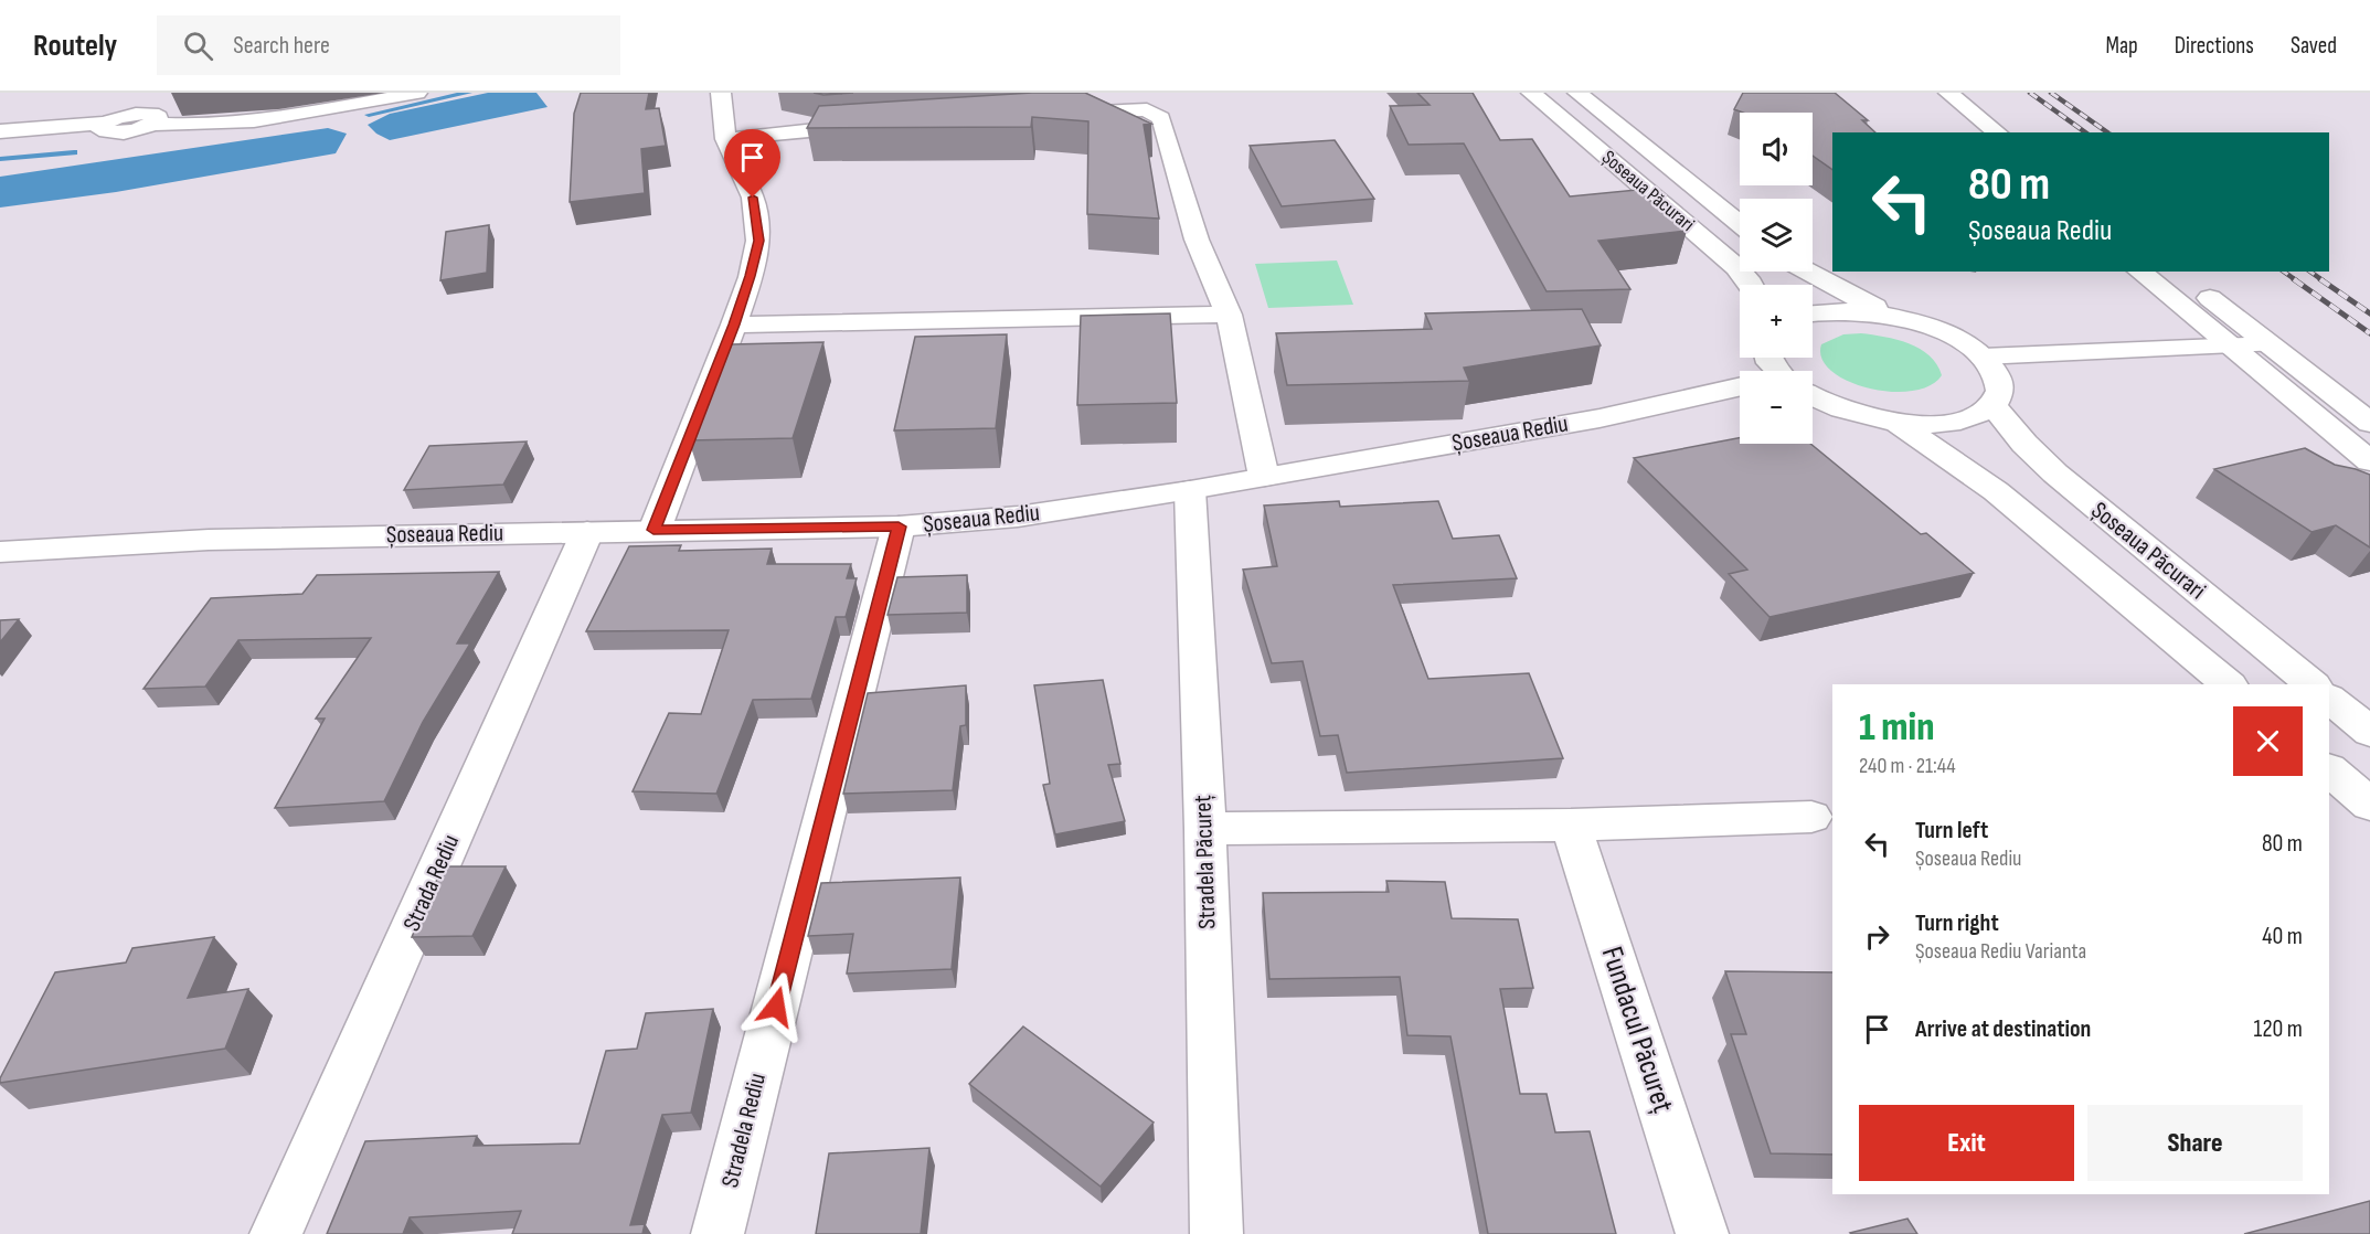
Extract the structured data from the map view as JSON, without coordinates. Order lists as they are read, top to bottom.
{
  "streets": {
    "street": [
      "Șoseaua Păcurari",
      "Șoseaua Rediu",
      "Stradela Păcureț",
      "Strada Rediu",
      "Fundacul Păcureț",
      "Stradela Rediu"
    ]
  },
  "crossings": [
    ["Șoseaua Rediu", "Stradela Păcureț"],
    ["Șoseaua Rediu", "Strada Rediu"],
    ["Șoseaua Rediu", "Stradela Rediu"]
  ],
  "page": {
    "header": "Routely",
    "search": "Search here",
    "nav": ["Map", "Directions", "Saved"],
    "map_buttons": ["+", "−"],
    "turn": ["80 m", "Șoseaua Rediu"],
    "heading": ["1 min", "240 m · 21:44"],
    "list": [
      {
        "name": "Turn left",
        "note": "Șoseaua Rediu",
        "value": "80 m"
      },
      {
        "name": "Turn right",
        "note": "Șoseaua Rediu Varianta",
        "value": "40 m"
      },
      {
        "name": "Arrive at destination",
        "value": "120 m"
      }
    ],
    "buttons": ["Exit", "Share"]
  }
}
